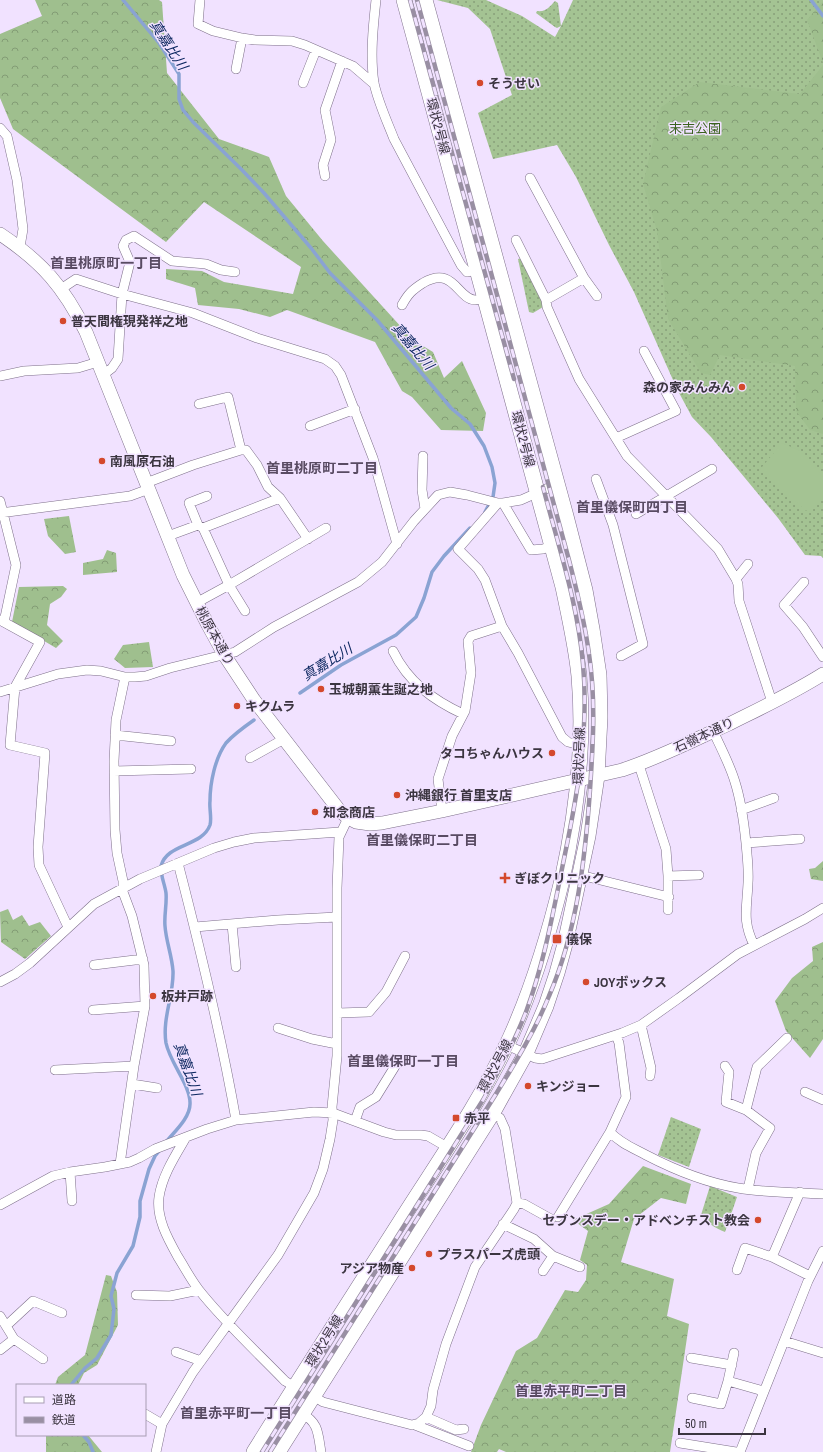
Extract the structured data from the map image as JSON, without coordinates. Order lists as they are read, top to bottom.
{
  "streets": {
    "main road": ["環状2号線", "桃原本通り", "石嶺本通り"]
  },
  "crossings": [
    ["環状2号線", "石嶺本通り"]
  ],
  "districts": [
    "首里桃原町一丁目",
    "首里桃原町二丁目",
    "首里儀保町四丁目",
    "首里儀保町二丁目",
    "首里儀保町一丁目",
    "首里赤平町二丁目",
    "首里赤平町一丁目"
  ],
  "water": ["真嘉比川"],
  "parks": ["末吉公園"],
  "places": {
    "other": [
      "そうせい",
      "普天間権現発祥之地",
      "森の家みんみん",
      "南風原石油",
      "玉城朝薫生誕之地",
      "キクムラ",
      "タコちゃんハウス",
      "沖縄銀行 首里支店",
      "知念商店",
      "JOYボックス",
      "板井戸跡",
      "キンジョー",
      "セブンスデー・アドベンチスト教会",
      "プラスパーズ虎頭",
      "アジア物産"
    ],
    "health": ["ぎぼクリニック"],
    "transit": ["儀保", "赤平"]
  },
  "legend": ["道路", "鉄道"],
  "scale_bar": "50 m"
}
